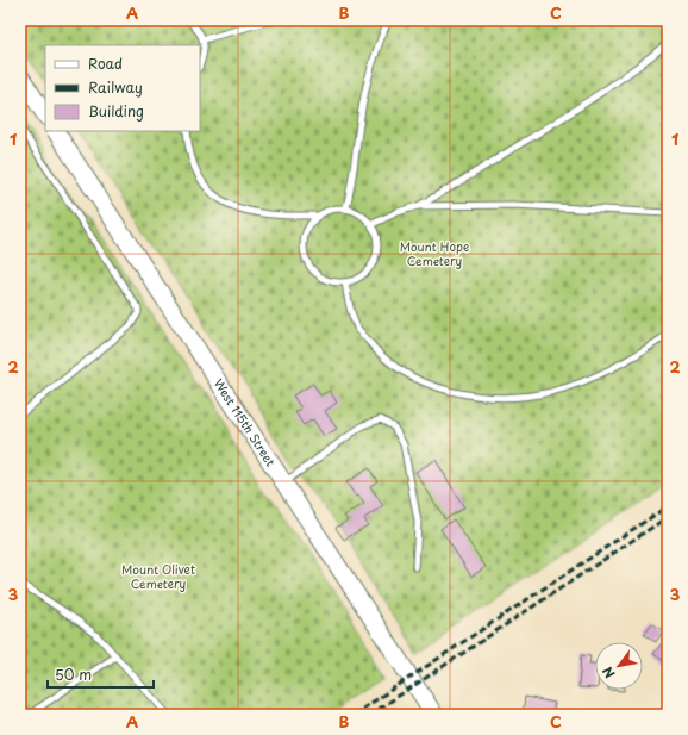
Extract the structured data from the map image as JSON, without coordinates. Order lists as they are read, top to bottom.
{
  "streets": {
    "street": ["West 115th Street"]
  },
  "parks": ["Mount Hope Cemetery", "Mount Olivet Cemetery"],
  "legend": ["Road", "Railway", "Building"],
  "scale_bar": "50 m",
  "north": "bottom left",
  "grid": {
    "columns": ["A", "B", "C"],
    "rows": ["1", "2", "3"]
  }
}
